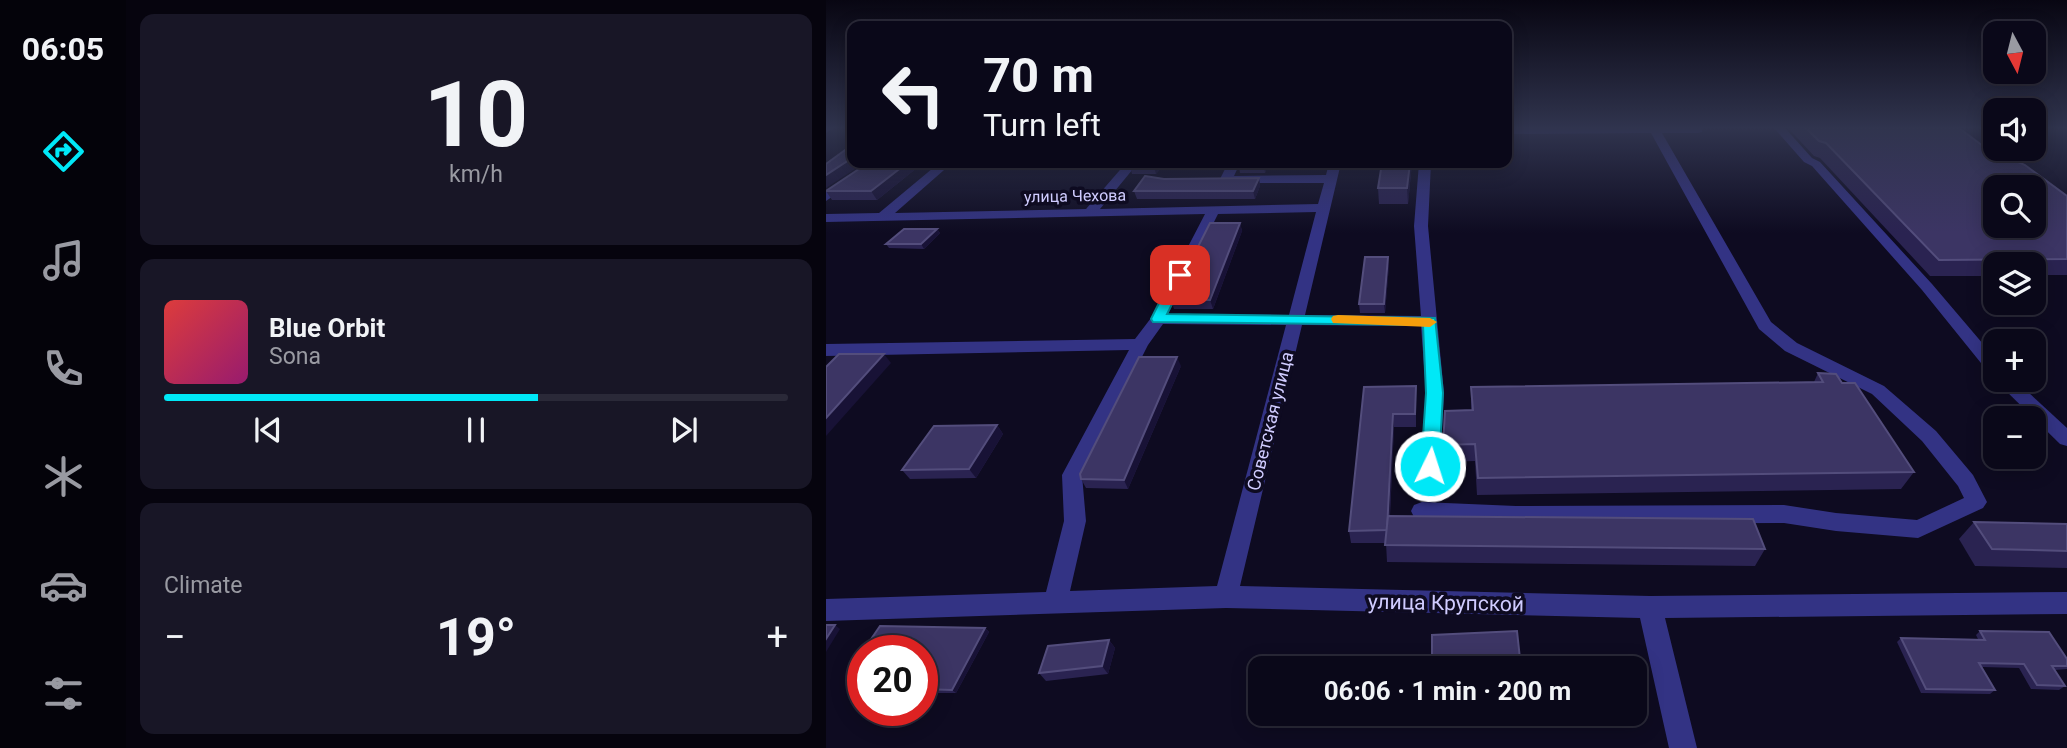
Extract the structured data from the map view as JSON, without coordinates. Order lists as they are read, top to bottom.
{
  "streets": {
    "street": ["улица Чехова", "Советская улица", "улица Крупской"]
  },
  "crossings": [
    ["улица Чехова", "Советская улица"],
    ["Советская улица", "улица Крупской"]
  ],
  "north": "bottom",
  "page": {
    "tabs": "06:05",
    "tile": [
      ["10", "km/h"],
      "Climate"
    ],
    "map_buttons": ["+", "−"],
    "turn": ["70 m", "Turn left"],
    "song": ["Blue Orbit", "Sona"],
    "heat": ["−", "19°", "+"],
    "limit": "20",
    "trip": "06:06 · 1 min · 200 m"
  }
}
